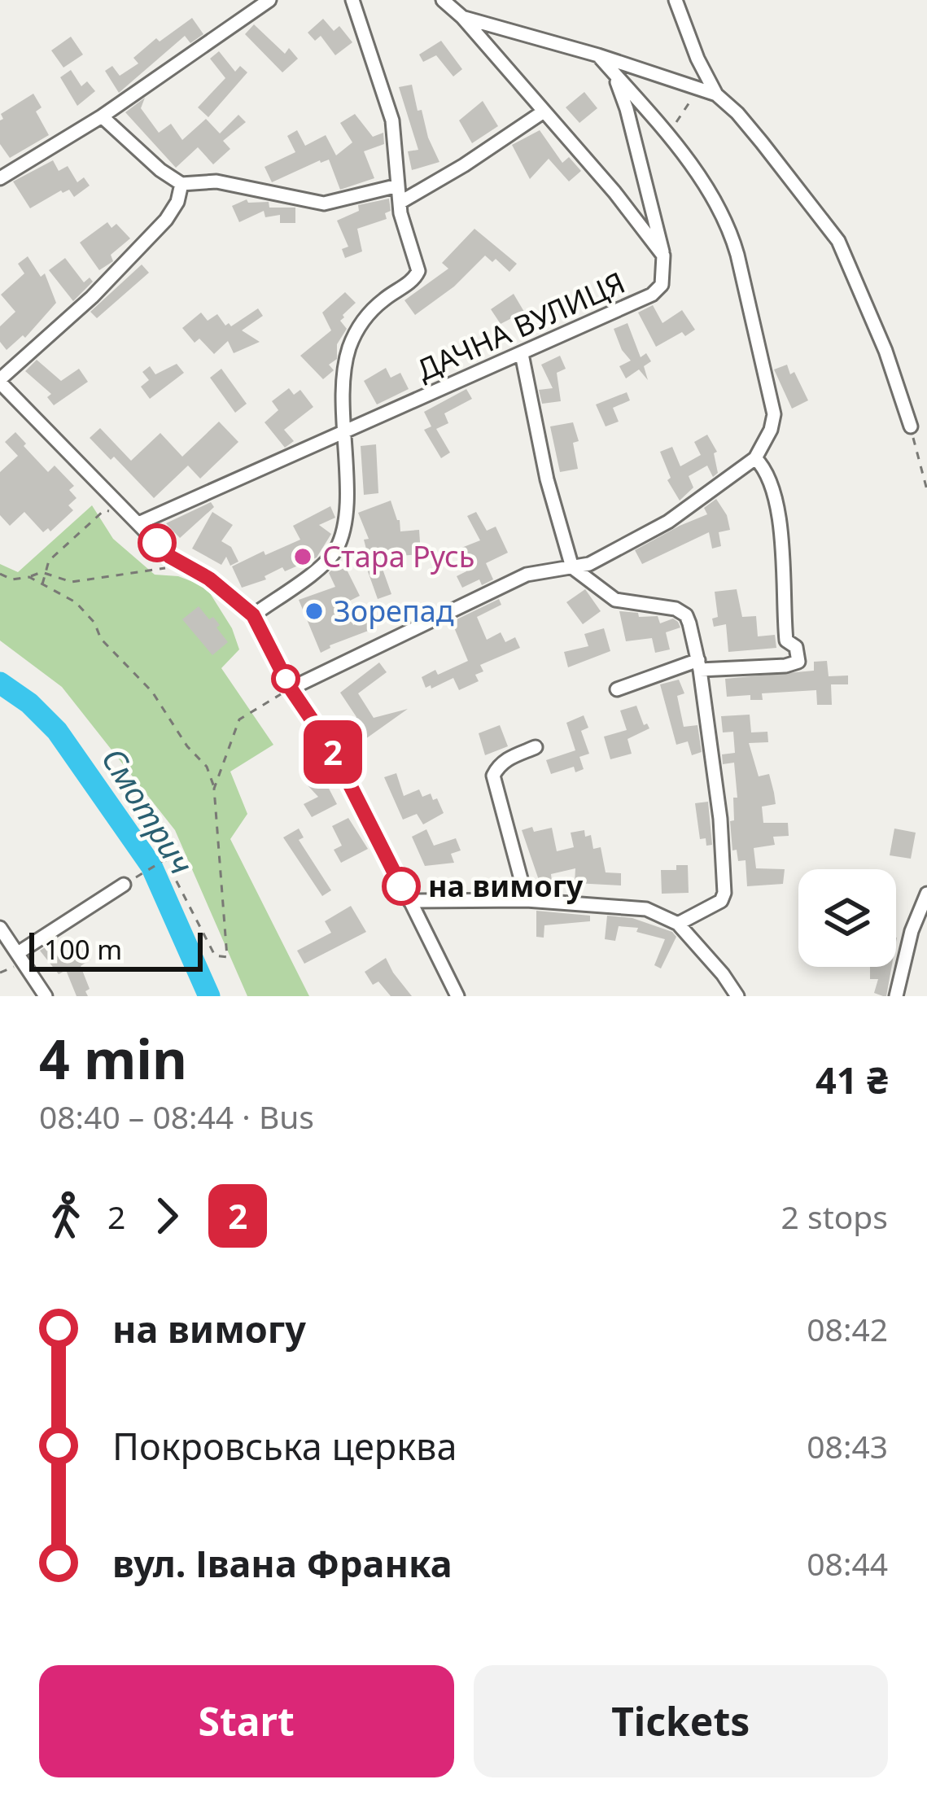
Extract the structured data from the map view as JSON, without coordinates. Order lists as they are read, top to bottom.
{
  "streets": {
    "street": ["ДАЧНА ВУЛИЦЯ"]
  },
  "water": ["Смотрич"],
  "places": ["Стара Русь", "Зорепад", "на вимогу"],
  "lines": ["bus line 2"],
  "scale_bar": "100 m",
  "page": {
    "on_map": "2",
    "scale": "100 m",
    "heading": ["4 min", "08:40 – 08:44 · Bus", "41 ₴"],
    "legs": ["2", "2", "2 stops"],
    "list": [
      {
        "name": "на вимогу",
        "value": "08:42"
      },
      {
        "name": "Покровська церква",
        "value": "08:43"
      },
      {
        "name": "вул. Івана Франка",
        "value": "08:44"
      }
    ],
    "buttons": ["Start", "Tickets"]
  }
}
